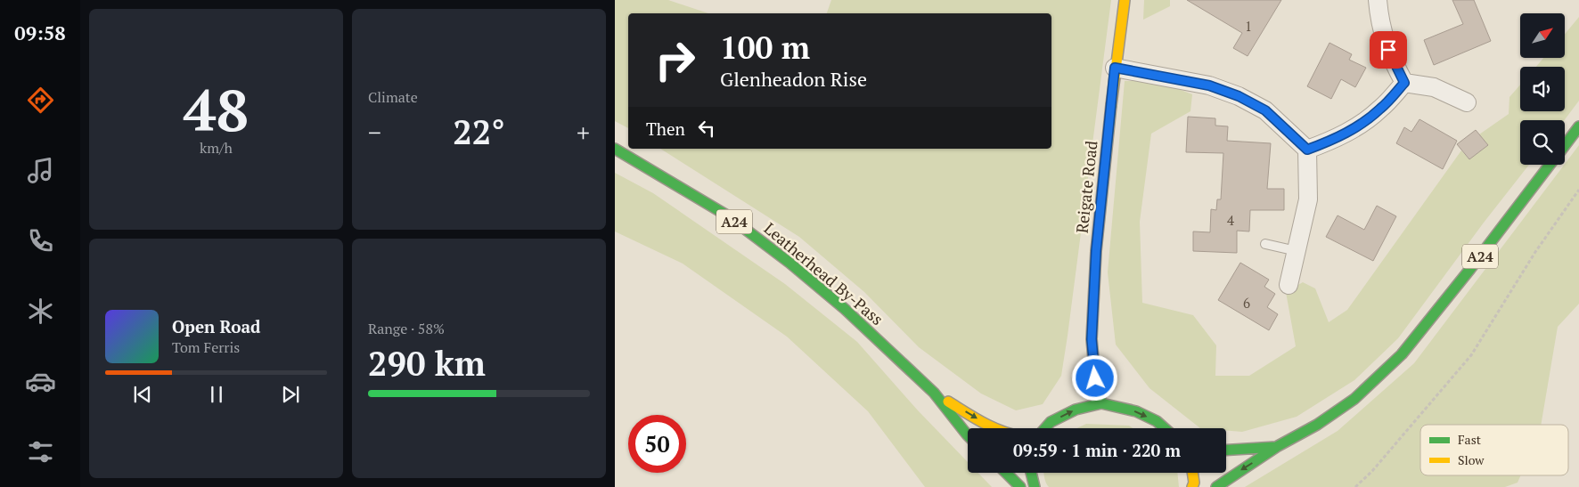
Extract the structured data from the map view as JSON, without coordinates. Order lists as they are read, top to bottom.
{
  "streets": {
    "main road": ["Reigate Road", "A24", "Leatherhead By-Pass"]
  },
  "house_numbers": ["1", "4", "6"],
  "legend": ["Fast", "Slow"],
  "north": "top right",
  "page": {
    "tabs": "09:58",
    "tile": [
      ["48", "km/h"],
      "Climate",
      ["Range · 58%", "290 km"]
    ],
    "turn": ["100 m", "Glenheadon Rise"],
    "then": "Then",
    "heat": ["−", "22°", "+"],
    "song": ["Open Road", "Tom Ferris"],
    "limit": "50",
    "trip": "09:59 · 1 min · 220 m"
  }
}
